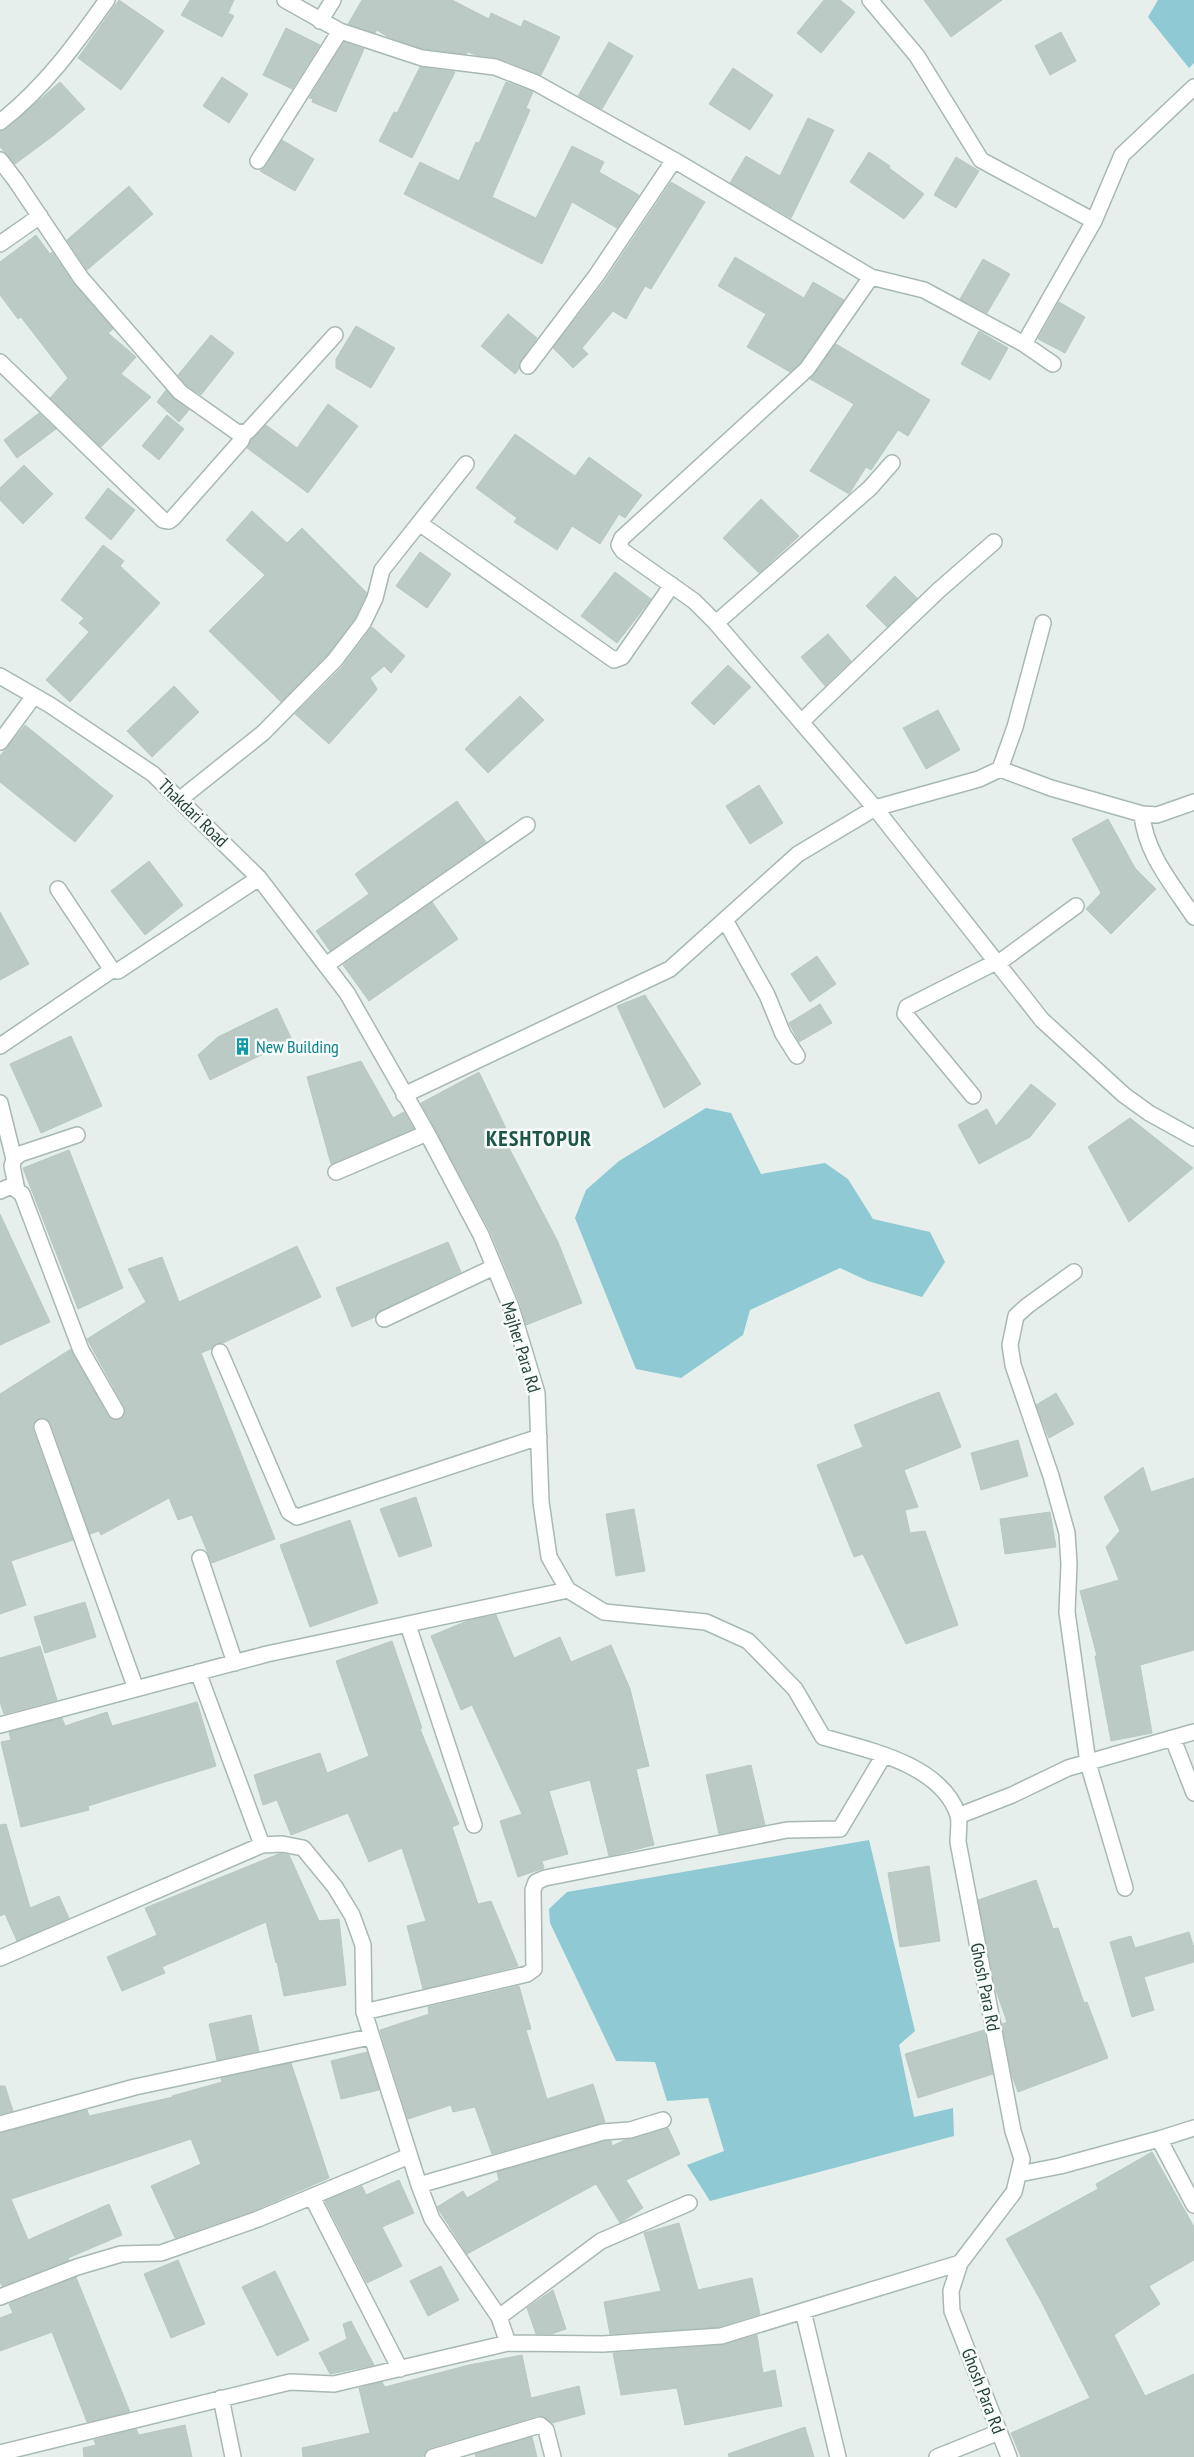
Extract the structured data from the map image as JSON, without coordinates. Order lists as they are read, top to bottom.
{
  "streets": {
    "street": ["Thakdari Road", "Majher Para Rd", "Ghosh Para Rd"]
  },
  "crossings": [
    ["Thakdari Road", "Majher Para Rd"]
  ],
  "districts": ["KESHTOPUR"],
  "places": {
    "building": ["New Building"]
  }
}
